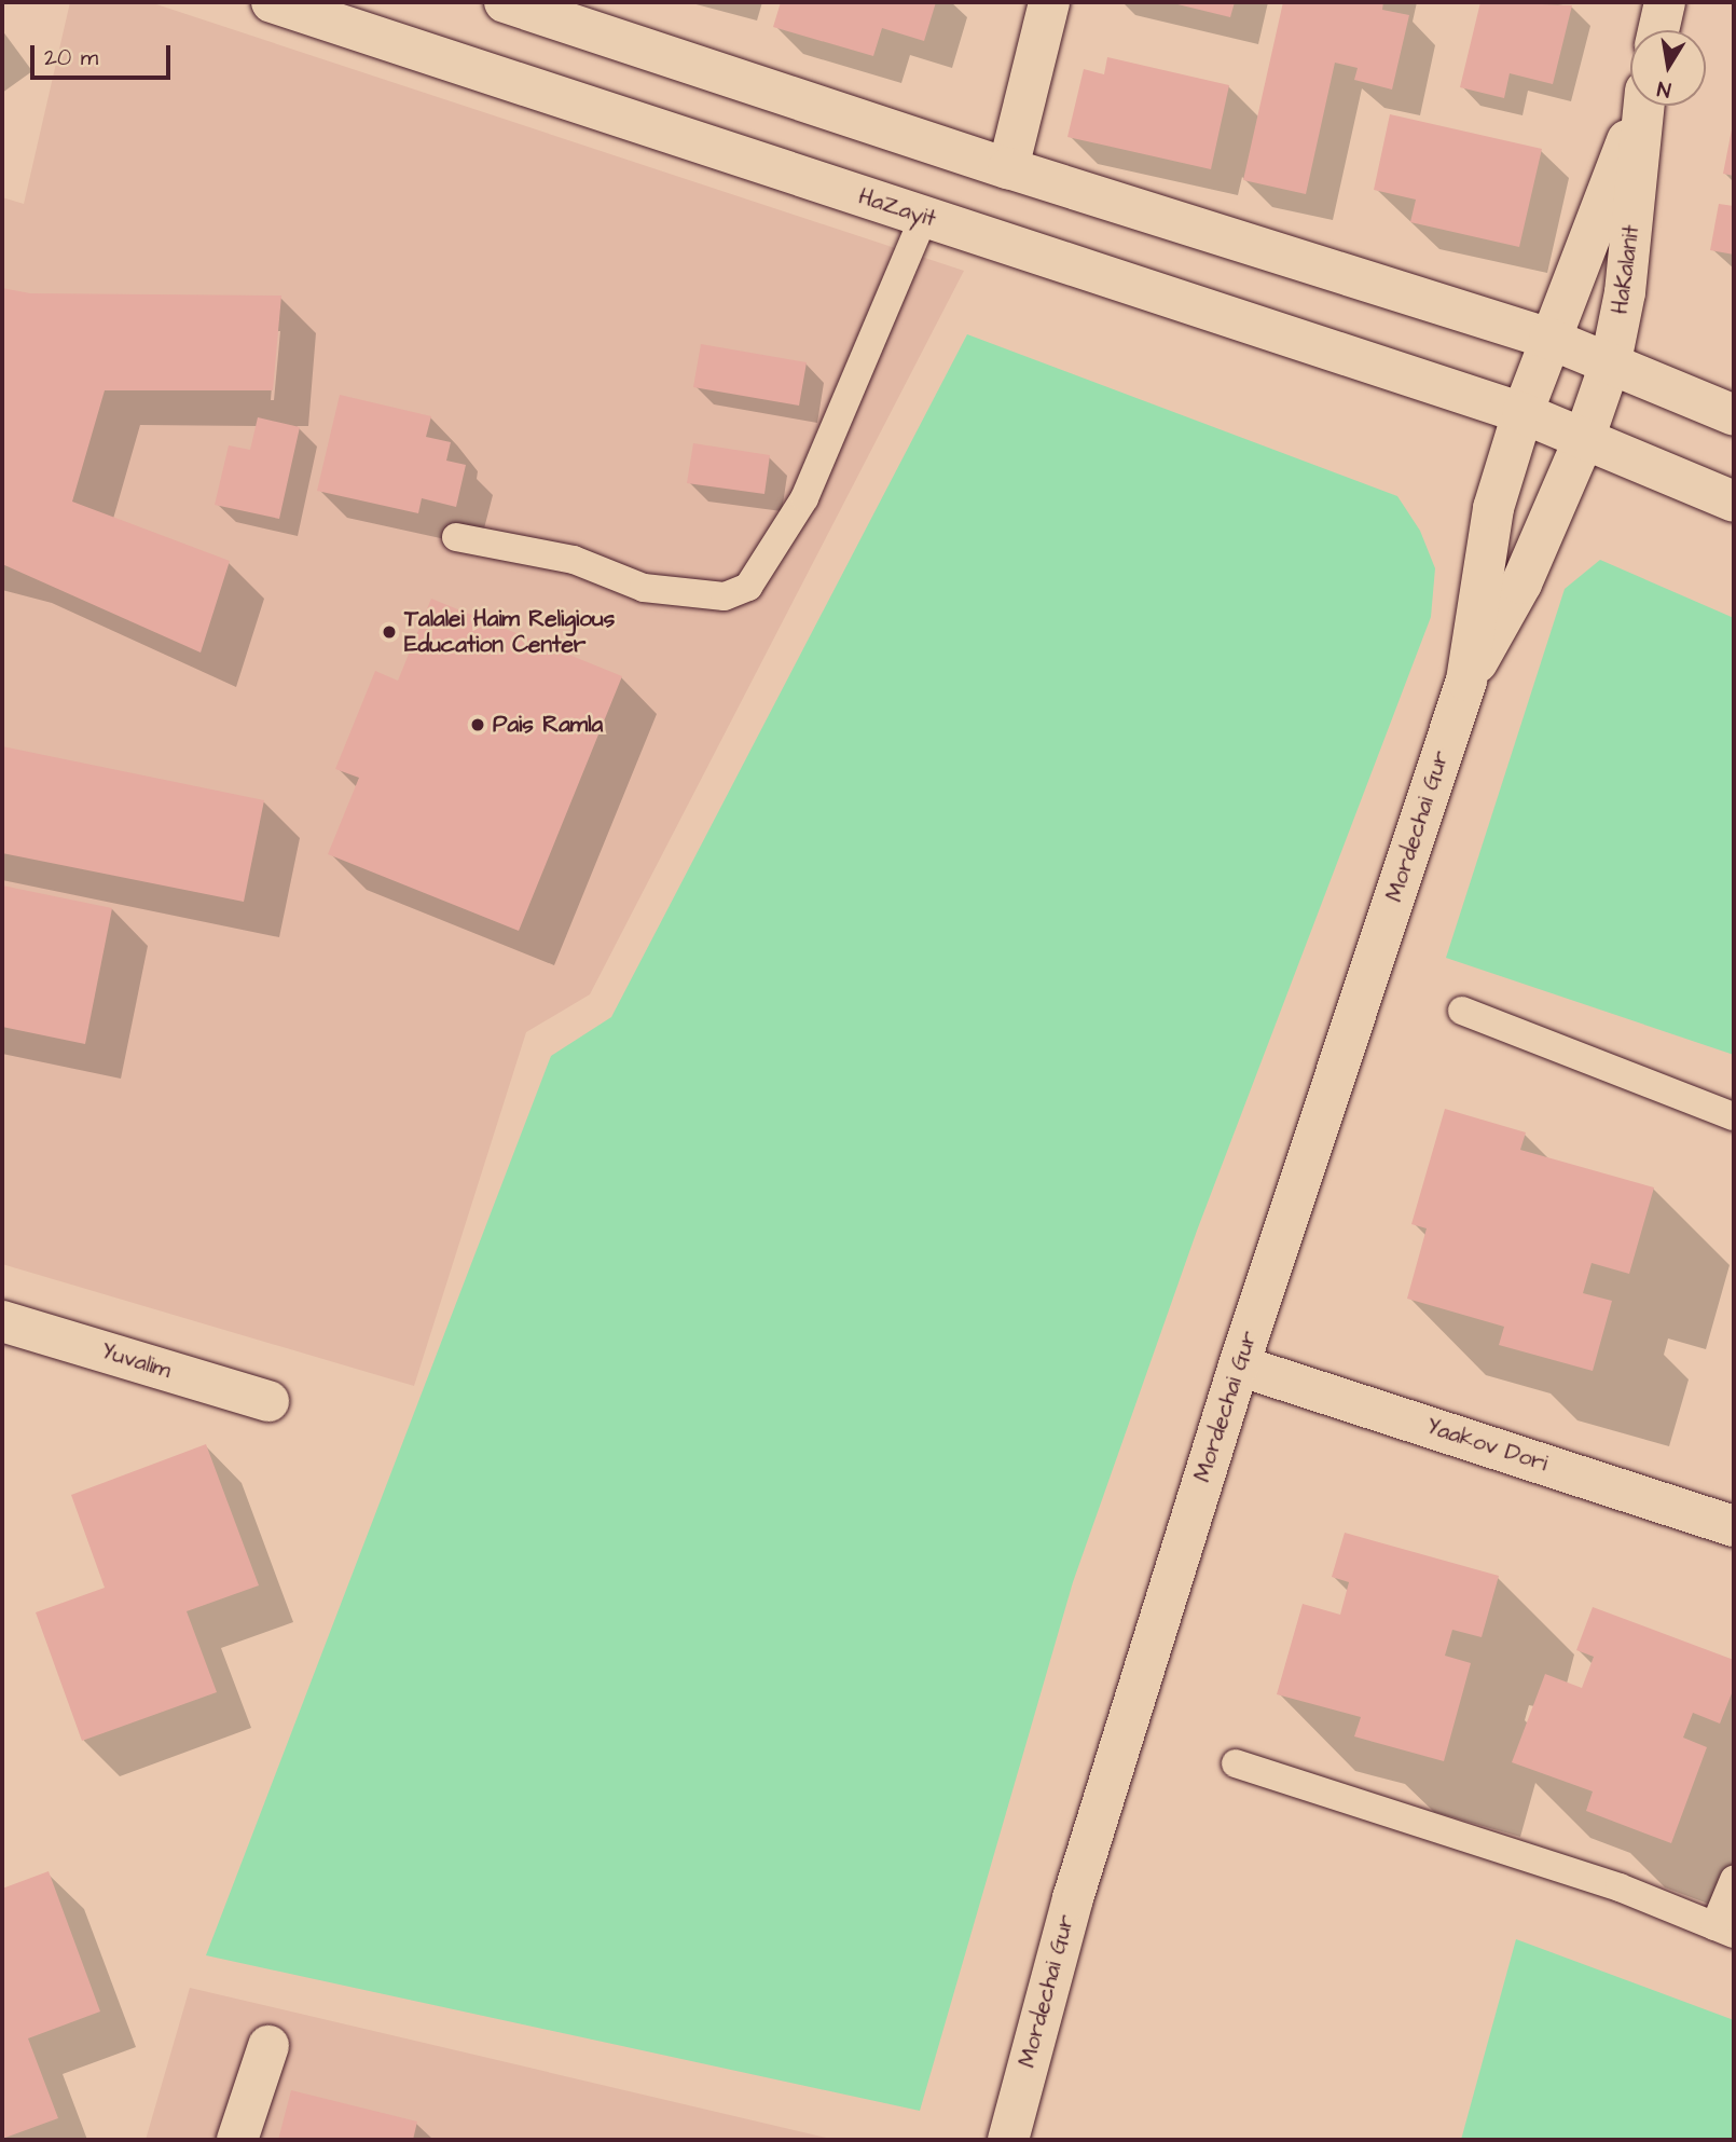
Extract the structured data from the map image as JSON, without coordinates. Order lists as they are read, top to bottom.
{
  "streets": {
    "street": [
      "HaZayit",
      "HaKalanit",
      "Mordechai Gur",
      "Yuvalim",
      "Yaakov Dori"
    ]
  },
  "crossings": [
    ["HaZayit", "HaKalanit"],
    ["HaZayit", "Mordechai Gur"],
    ["HaKalanit", "Mordechai Gur"],
    ["Mordechai Gur", "Yaakov Dori"]
  ],
  "places": ["Talalei Haim Religious Education Center", "Pais Ramla"],
  "scale_bar": "20 m",
  "north": "bottom"
}
